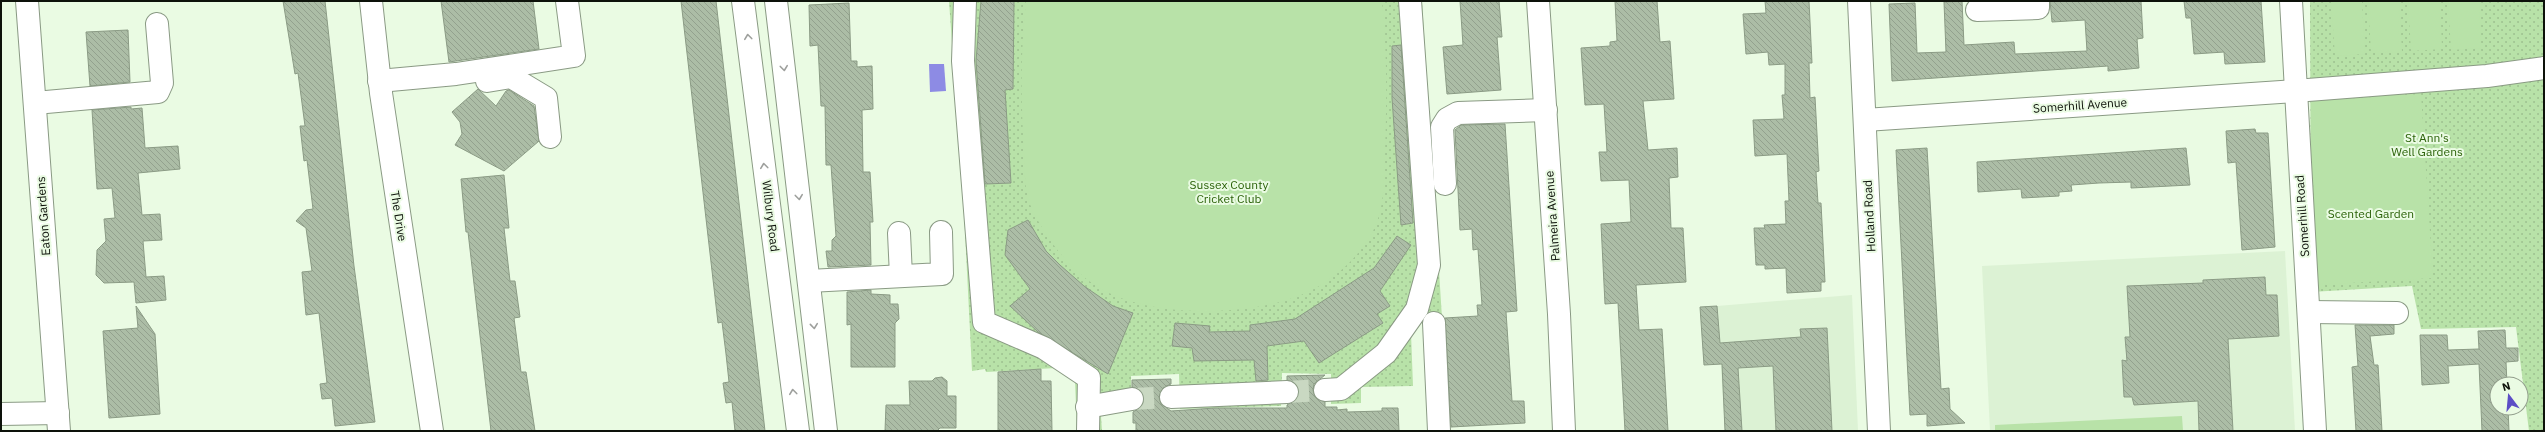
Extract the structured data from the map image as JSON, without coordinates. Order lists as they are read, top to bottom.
{
  "streets": {
    "street": [
      "Somerhill Avenue",
      "Eaton Gardens",
      "The Drive",
      "Wilbury Road",
      "Palmeira Avenue",
      "Holland Road",
      "Somerhill Road"
    ]
  },
  "crossings": [
    ["Somerhill Avenue", "Holland Road"],
    ["Somerhill Avenue", "Somerhill Road"]
  ],
  "parks": ["St Ann's Well Gardens", "Sussex County Cricket Club", "Scented Garden"],
  "north": "top"
}
